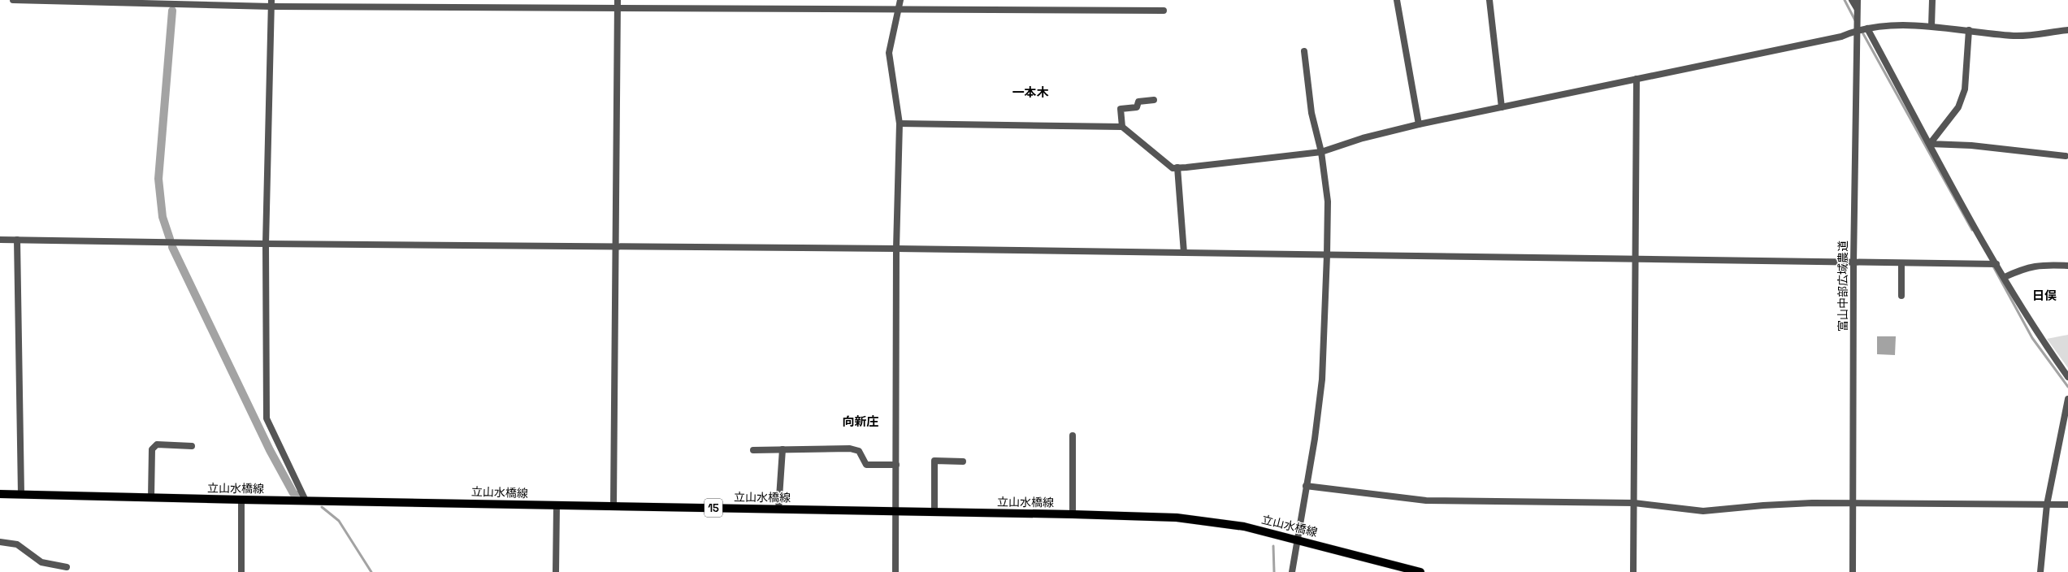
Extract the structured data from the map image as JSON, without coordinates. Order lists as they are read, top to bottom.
{
  "streets": {
    "main road": ["立山水橋線", "15"],
    "street": ["富山中部広域農道"]
  },
  "districts": ["一本木", "日俣", "向新庄"]
}
